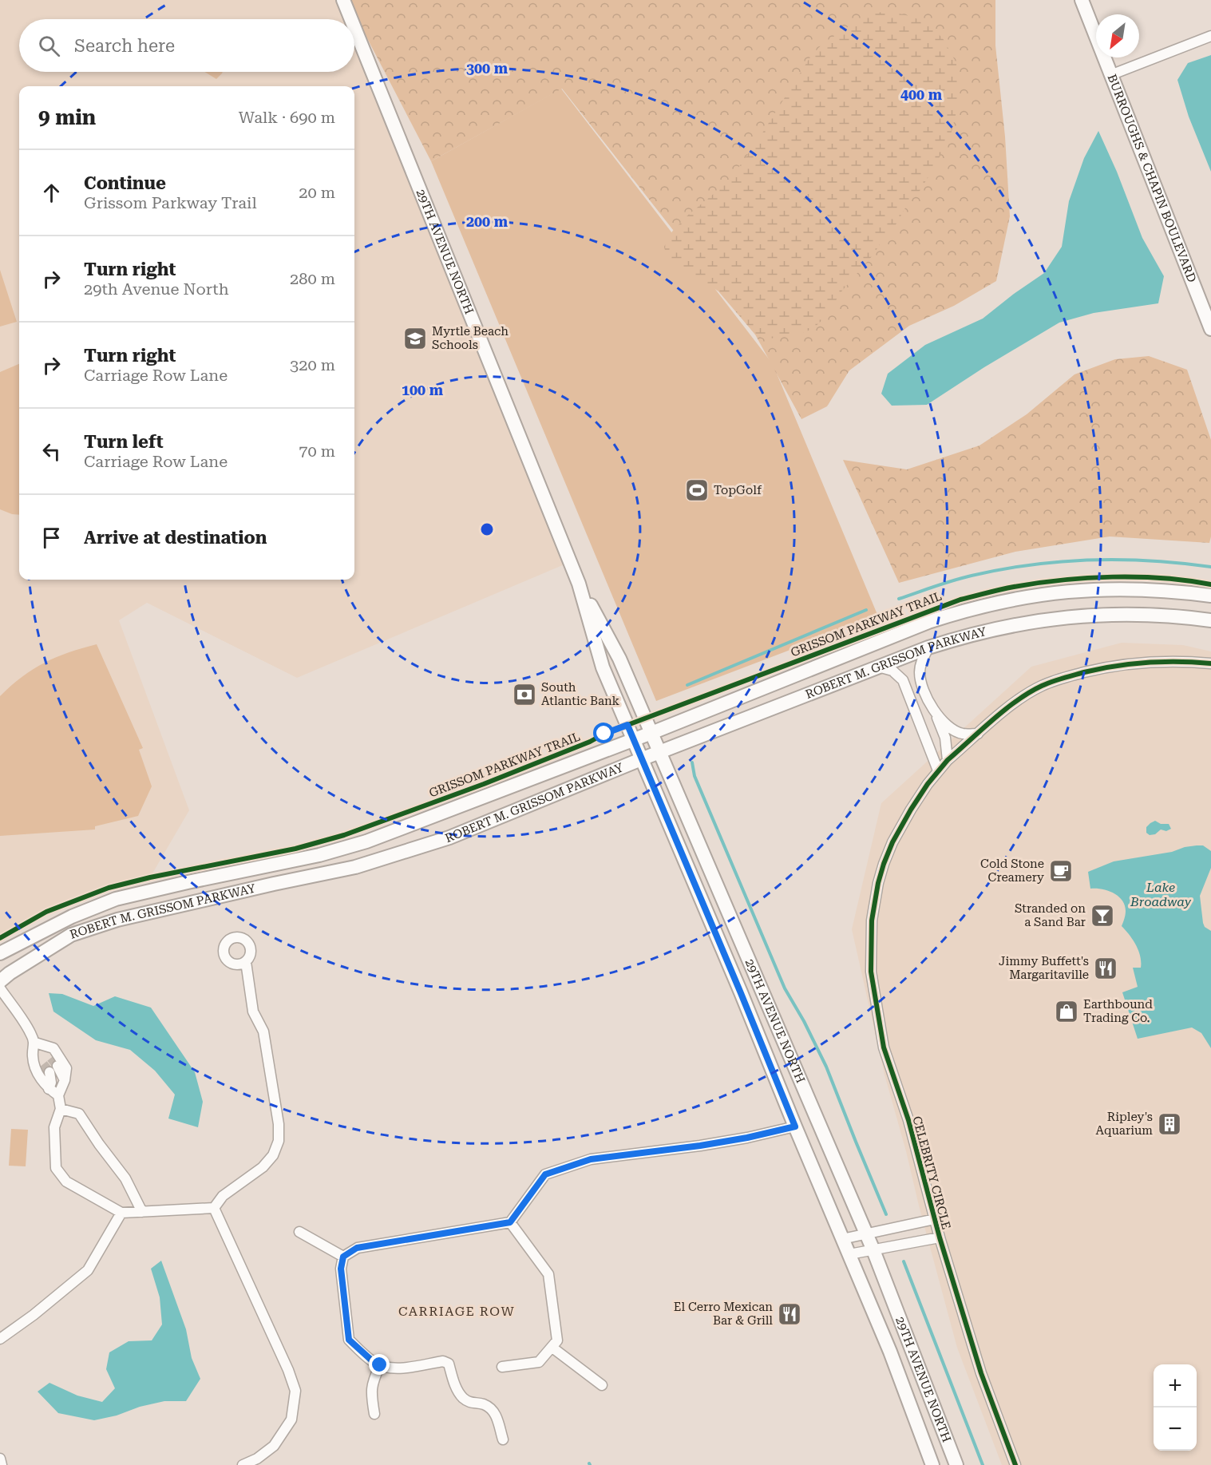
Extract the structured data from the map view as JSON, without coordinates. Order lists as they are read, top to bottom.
{
  "streets": {
    "main road": ["BURROUGHS & CHAPIN BOULEVARD", "29TH AVENUE NORTH", "ROBERT M. GRISSOM PARKWAY"],
    "street": ["CELEBRITY CIRCLE"],
    "cycle path": ["GRISSOM PARKWAY TRAIL"]
  },
  "crossings": [
    ["29TH AVENUE NORTH", "ROBERT M. GRISSOM PARKWAY"]
  ],
  "districts": ["CARRIAGE ROW"],
  "water": ["Lake Broadway"],
  "places": {
    "school or university": ["Myrtle Beach Schools"],
    "sports": ["TopGolf"],
    "bank": ["South Atlantic Bank"],
    "cafe": ["Cold Stone Creamery"],
    "bar": ["Stranded on a Sand Bar"],
    "restaurant": ["Jimmy Buffett's Margaritaville", "El Cerro Mexican Bar & Grill"],
    "shop": ["Earthbound Trading Co."],
    "building": ["Ripley's Aquarium"]
  },
  "north": "bottom left",
  "page": {
    "search": "Search here",
    "heading": ["9 min", "Walk · 690 m"],
    "list": [
      ["Continue", "Grissom Parkway Trail", "20 m"],
      ["Turn right", "29th Avenue North", "280 m"],
      ["Turn right", "Carriage Row Lane", "320 m"],
      ["Turn left", "Carriage Row Lane", "70 m"],
      "Arrive at destination"
    ],
    "map_buttons": ["+", "−"]
  },
  "rings": [
    "300 m",
    "400 m",
    "200 m",
    "100 m"
  ]
}
